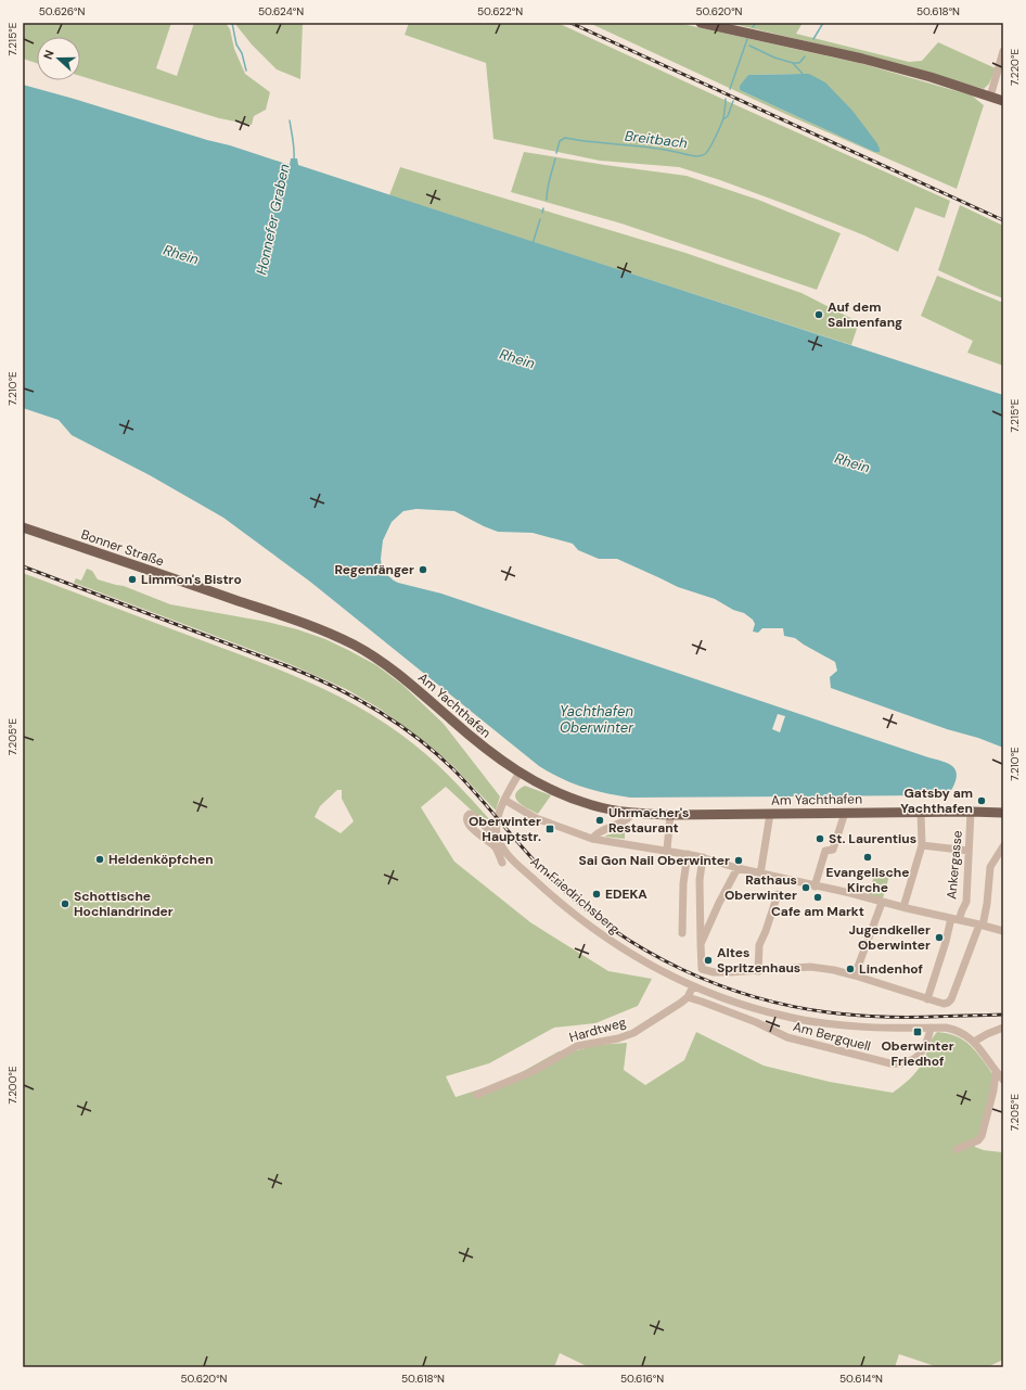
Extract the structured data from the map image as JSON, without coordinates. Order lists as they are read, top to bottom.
{
  "streets": {
    "main road": ["Bonner Straße", "Am Yachthafen"],
    "street": [
      "Ankergasse",
      "Am Friedrichsberg",
      "Hardtweg",
      "Am Bergquell"
    ]
  },
  "crossings": [
    ["Bonner Straße", "Am Yachthafen"],
    ["Am Yachthafen", "Ankergasse"],
    ["Am Friedrichsberg", "Am Bergquell"],
    ["Hardtweg", "Am Bergquell"]
  ],
  "water": [
    "Breitbach",
    "Honnefer Graben",
    "Rhein",
    "Yachthafen Oberwinter"
  ],
  "places": {
    "other": [
      "Auf dem Salmenfang",
      "Regenfänger",
      "Limmon's Bistro",
      "Gatsby am Yachthafen",
      "Uhrmacher's Restaurant",
      "St. Laurentius",
      "Evangelische Kirche",
      "Heldenköpfchen",
      "Sai Gon Nail Oberwinter",
      "Rathaus Oberwinter",
      "EDEKA",
      "Cafe am Markt",
      "Schottische Hochlandrinder",
      "Jugendkeller Oberwinter",
      "Altes Spritzenhaus",
      "Lindenhof"
    ],
    "transit": ["Oberwinter Hauptstr.", "Oberwinter Friedhof"]
  },
  "north": "left",
  "coordinates": [
    "50.626°N",
    "50.624°N",
    "50.622°N",
    "50.620°N",
    "50.618°N",
    "7.215°E",
    "7.220°E",
    "7.210°E",
    "7.205°E",
    "7.200°E",
    "50.616°N",
    "50.614°N"
  ]
}
